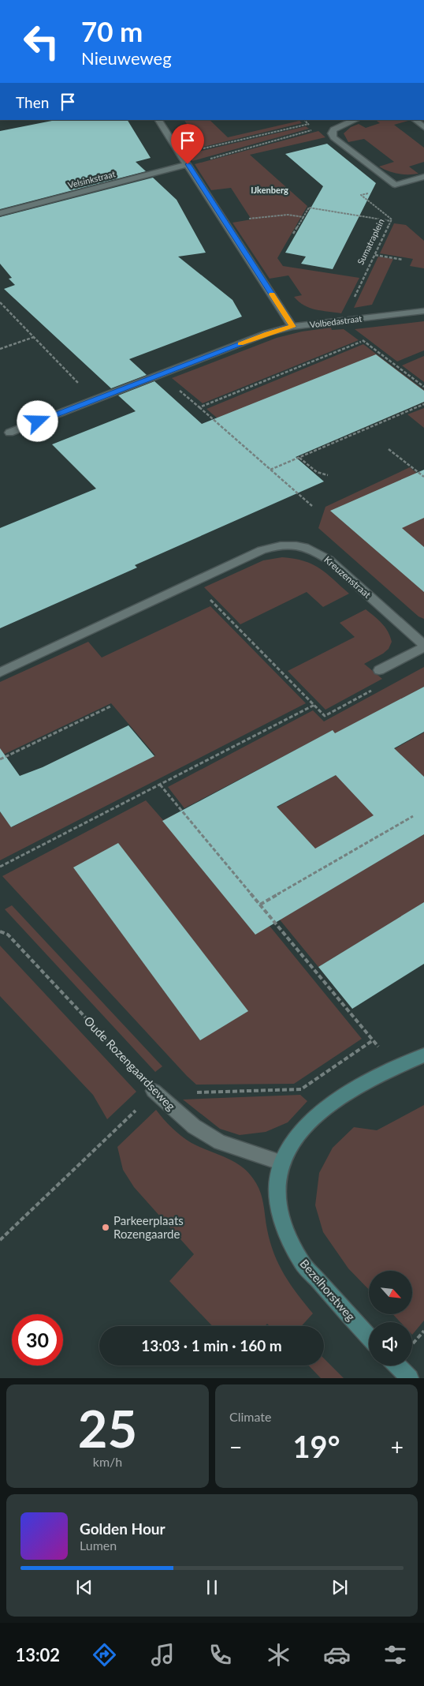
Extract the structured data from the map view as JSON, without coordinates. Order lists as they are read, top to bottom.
{
  "streets": {
    "street": [
      "Velsinkstraat",
      "Volbedastraat",
      "Kreuzenstraat",
      "Oude Rozengaardseweg",
      "Bezelhorstweg"
    ],
    "path": ["Sumatraplein"]
  },
  "crossings": [
    ["Sumatraplein", "Volbedastraat"],
    ["Oude Rozengaardseweg", "Bezelhorstweg"]
  ],
  "districts": ["IJkenberg"],
  "places": ["Parkeerplaats Rozengaarde"],
  "north": "bottom right",
  "page": {
    "turn": ["70 m", "Nieuweweg"],
    "then": "Then",
    "limit": "30",
    "trip": "13:03 · 1 min · 160 m",
    "tile": [
      ["25", "km/h"],
      "Climate"
    ],
    "heat": ["−", "19°", "+"],
    "song": ["Golden Hour", "Lumen"],
    "tabs": "13:02"
  }
}
